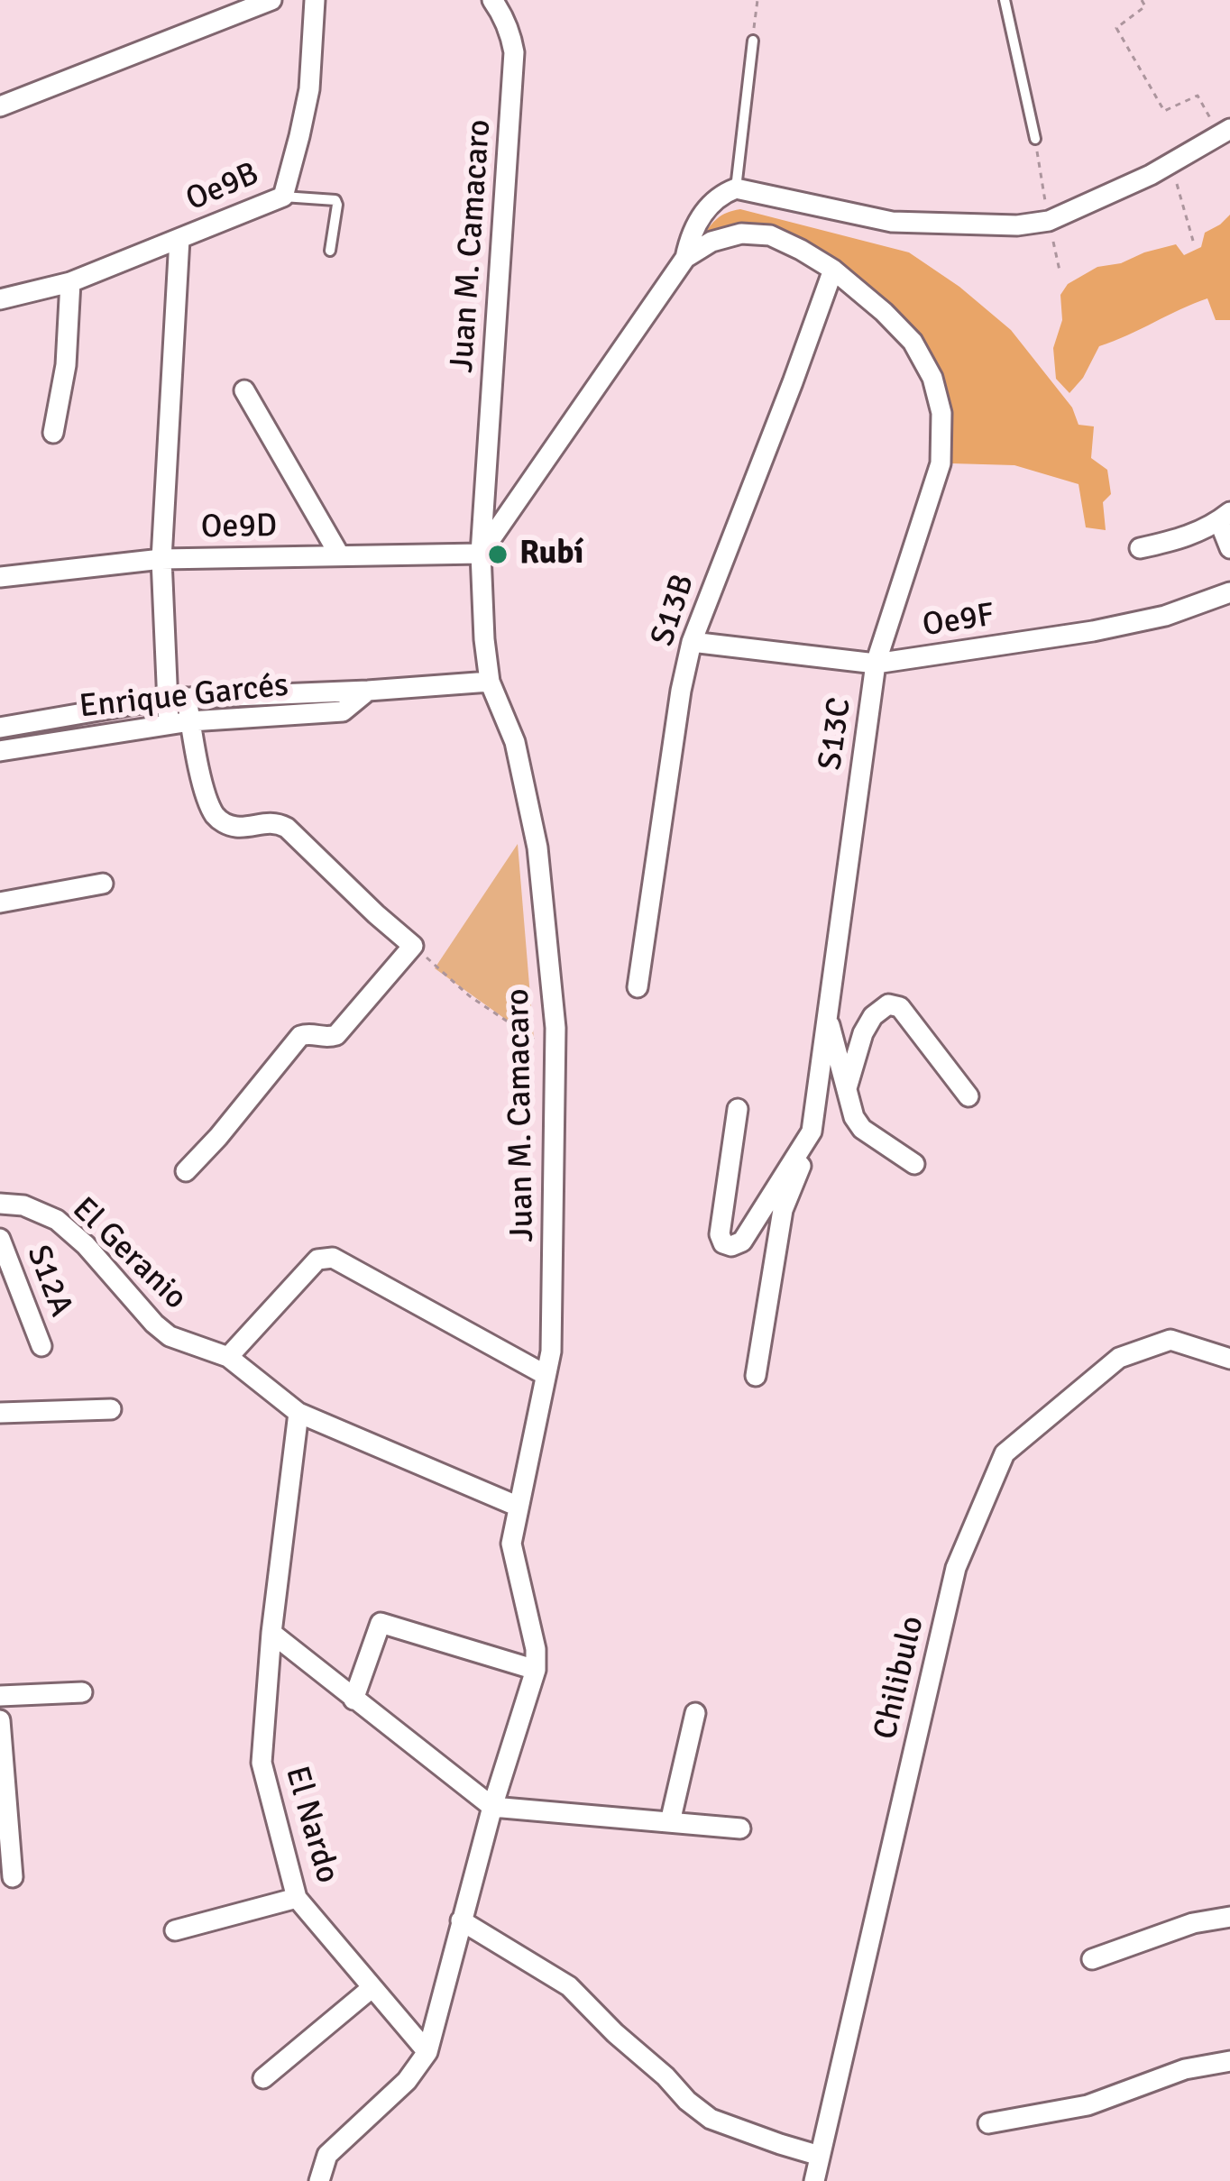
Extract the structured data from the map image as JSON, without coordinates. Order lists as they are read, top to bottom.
{
  "streets": {
    "street": [
      "Oe9B",
      "Juan M. Camacaro",
      "Oe9D",
      "S13B",
      "Oe9F",
      "Enrique Garcés",
      "S13C",
      "El Geranio",
      "S12A",
      "Chilibulo",
      "El Nardo"
    ]
  },
  "crossings": [
    ["Juan M. Camacaro", "Oe9D"],
    ["Juan M. Camacaro", "Enrique Garcés"],
    ["Juan M. Camacaro", "El Geranio"],
    ["Juan M. Camacaro", "El Nardo"],
    ["S13B", "Oe9F"],
    ["S13B", "S13C"],
    ["Oe9F", "S13C"]
  ],
  "places": ["Rubí"]
}
